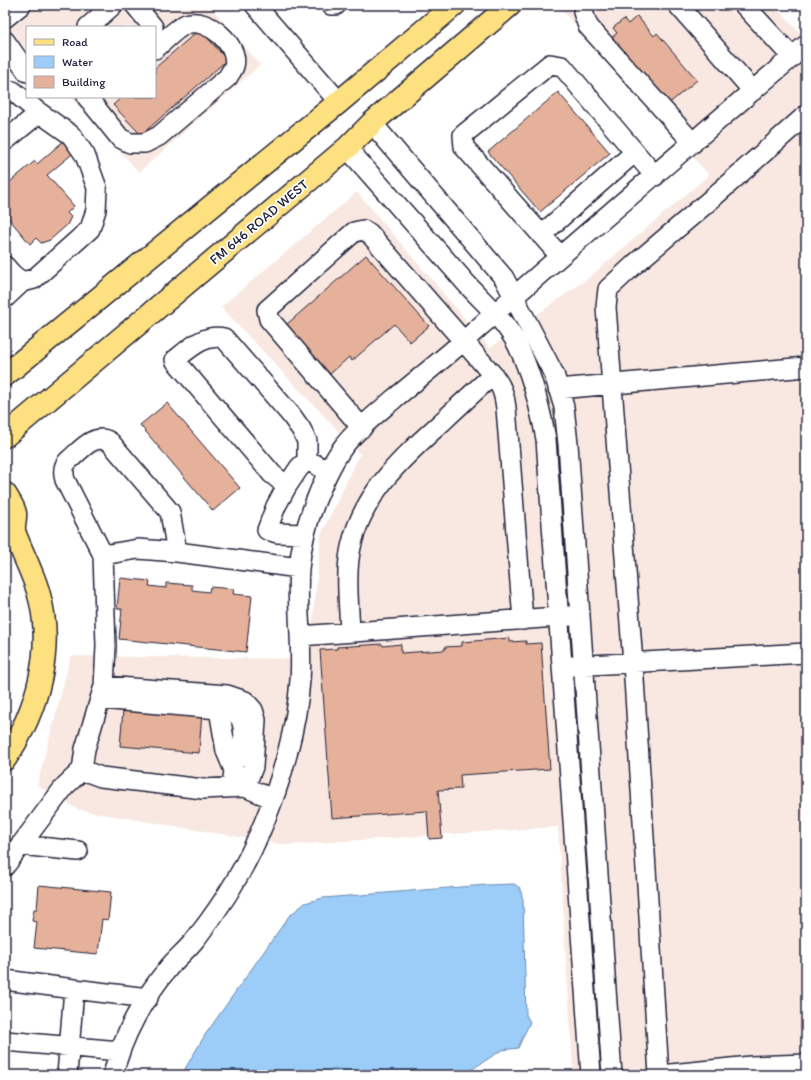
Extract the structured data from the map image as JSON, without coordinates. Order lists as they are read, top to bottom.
{
  "streets": {
    "main road": ["FM 646 ROAD WEST"]
  },
  "legend": ["Road", "Water", "Building"]
}
